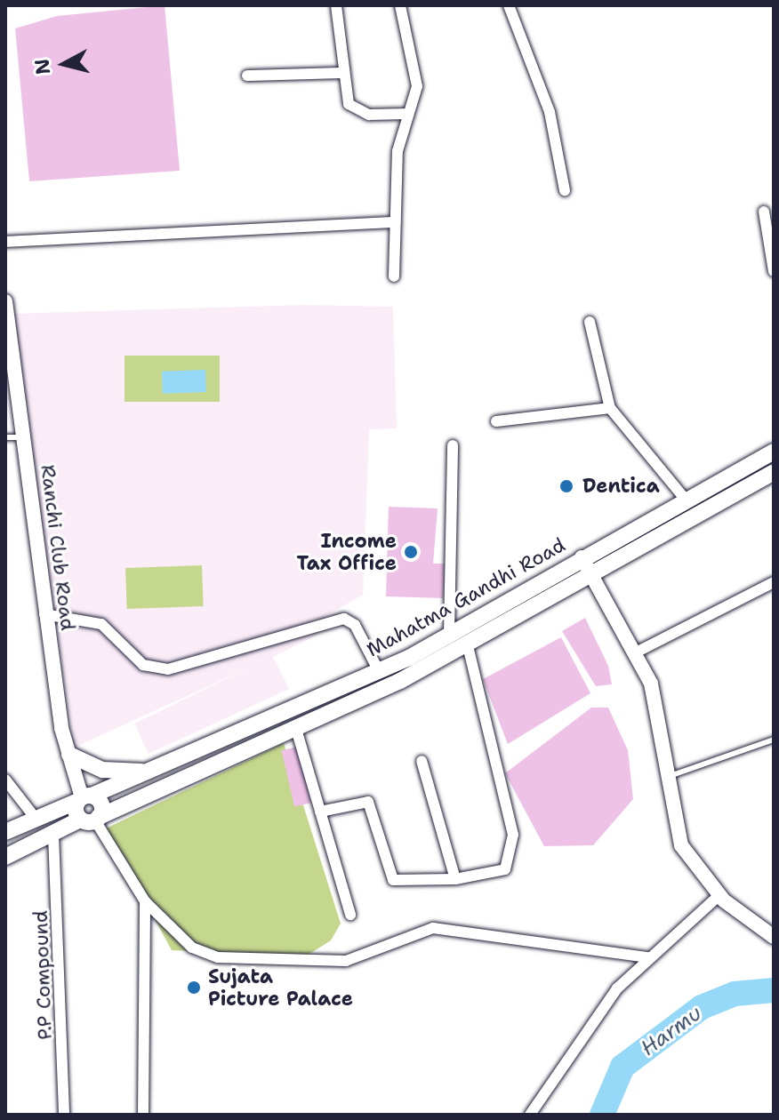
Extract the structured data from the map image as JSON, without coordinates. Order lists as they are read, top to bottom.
{
  "streets": {
    "main road": ["Mahatma Gandhi Road"],
    "street": ["Ranchi Club Road", "P.P Compound"]
  },
  "crossings": [
    ["Ranchi Club Road", "Mahatma Gandhi Road"],
    ["Mahatma Gandhi Road", "P.P Compound"]
  ],
  "water": ["Harmu"],
  "places": ["Dentica", "Income Tax Office", "Sujata Picture Palace"],
  "north": "left"
}
